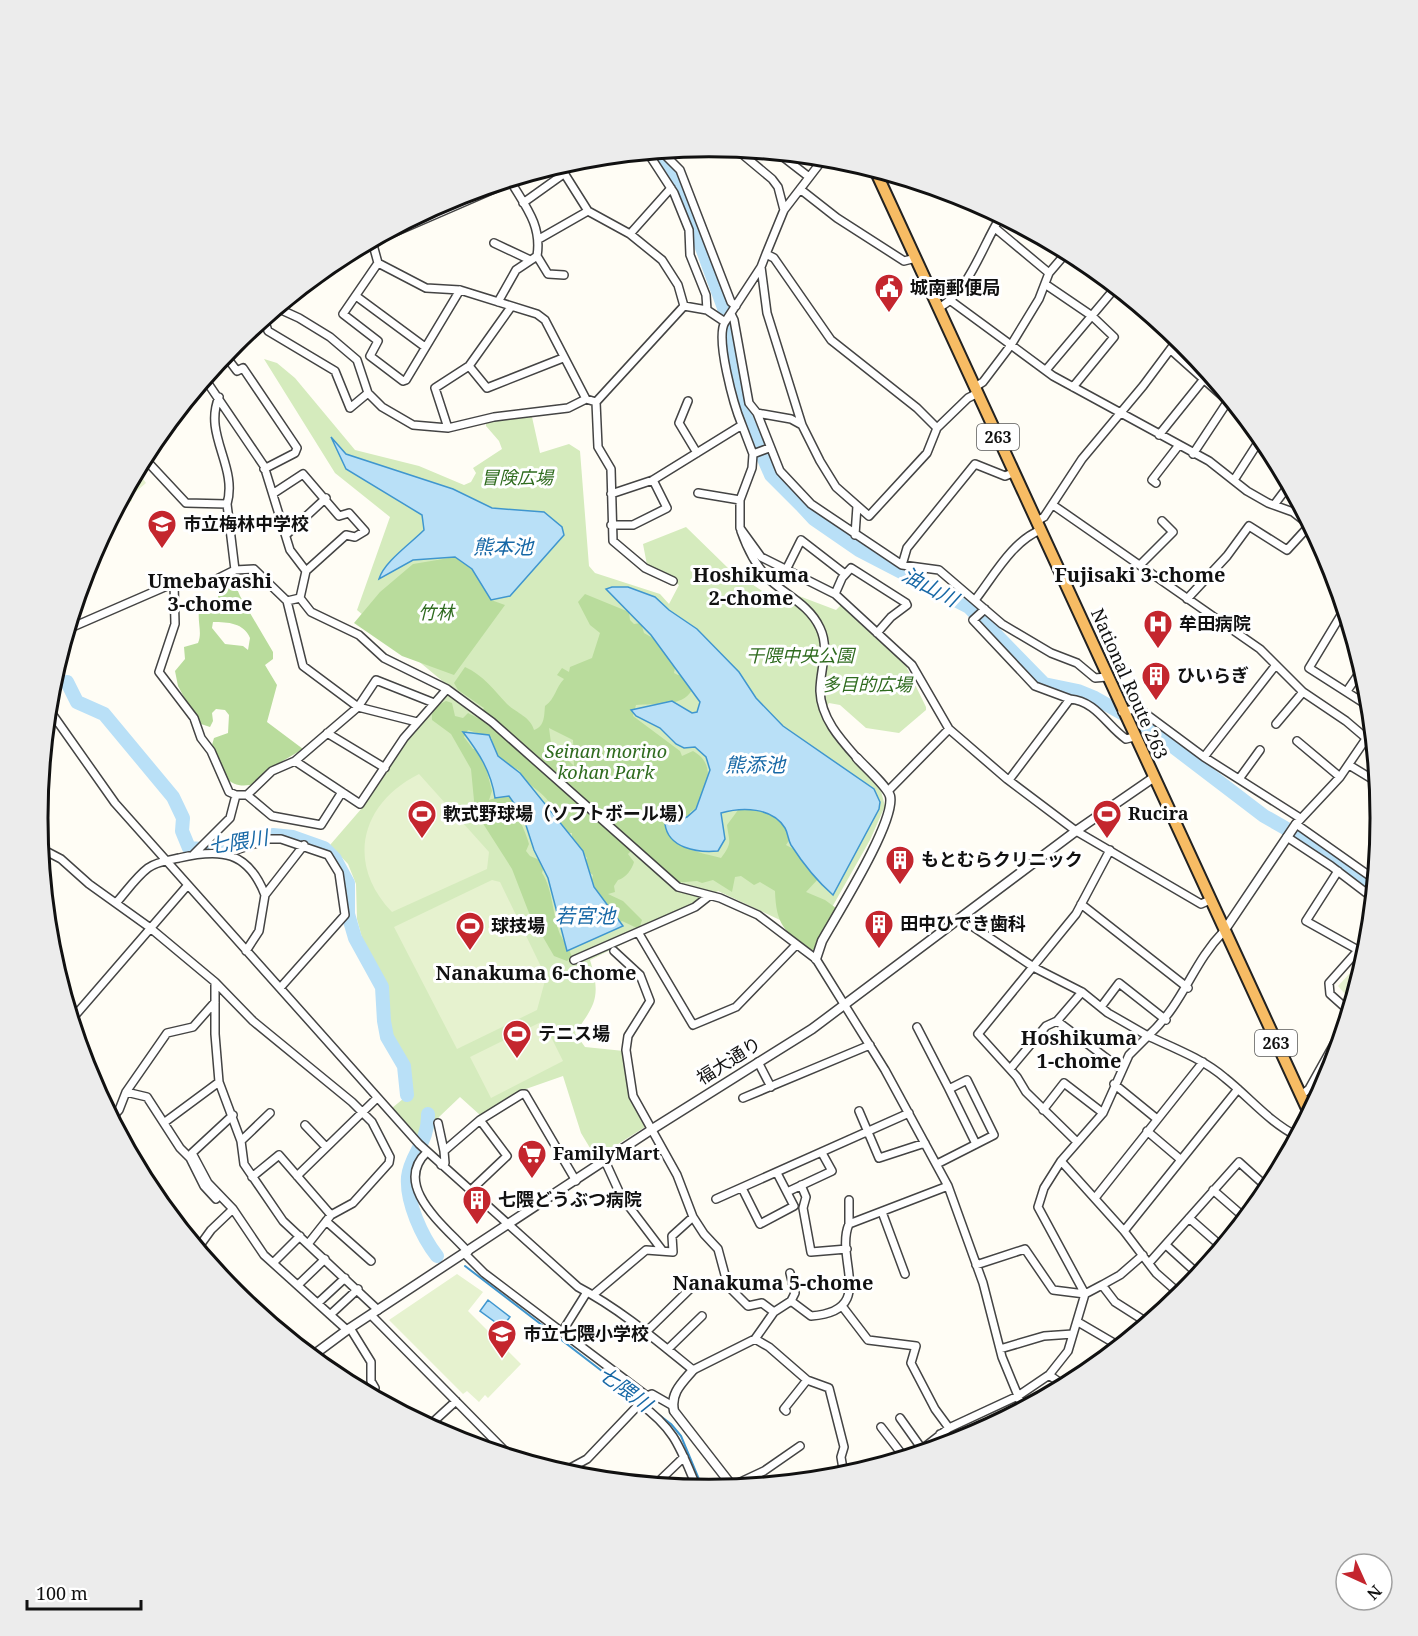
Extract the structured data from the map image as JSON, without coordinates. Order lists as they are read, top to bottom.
{
  "streets": {
    "highway": ["263", "National Route 263"],
    "street": ["福大通り"]
  },
  "crossings": [
    ["National Route 263", "福大通り"]
  ],
  "districts": [
    "Hoshikuma 2-chome",
    "Fujisaki 3-chome",
    "Umebayashi 3-chome",
    "Nanakuma 6-chome",
    "Hoshikuma 1-chome",
    "Nanakuma 5-chome"
  ],
  "water": [
    "熊本池",
    "油山川",
    "熊添池",
    "七隈川",
    "若宮池"
  ],
  "parks": [
    "冒険広場",
    "竹林",
    "干隈中央公園",
    "多目的広場",
    "Seinan morino kohan Park"
  ],
  "places": {
    "public building": ["城南郵便局"],
    "school or university": ["市立梅林中学校", "市立七隈小学校"],
    "hospital": ["牟田病院"],
    "building": [
      "ひいらぎ",
      "もとむらクリニック",
      "田中ひでき歯科",
      "七隈どうぶつ病院"
    ],
    "sports": [
      "軟式野球場（ソフトボール場）",
      "Rucira",
      "球技場",
      "テニス場"
    ],
    "supermarket": ["FamilyMart"]
  },
  "scale_bar": "100 m",
  "north": "bottom right"
}
